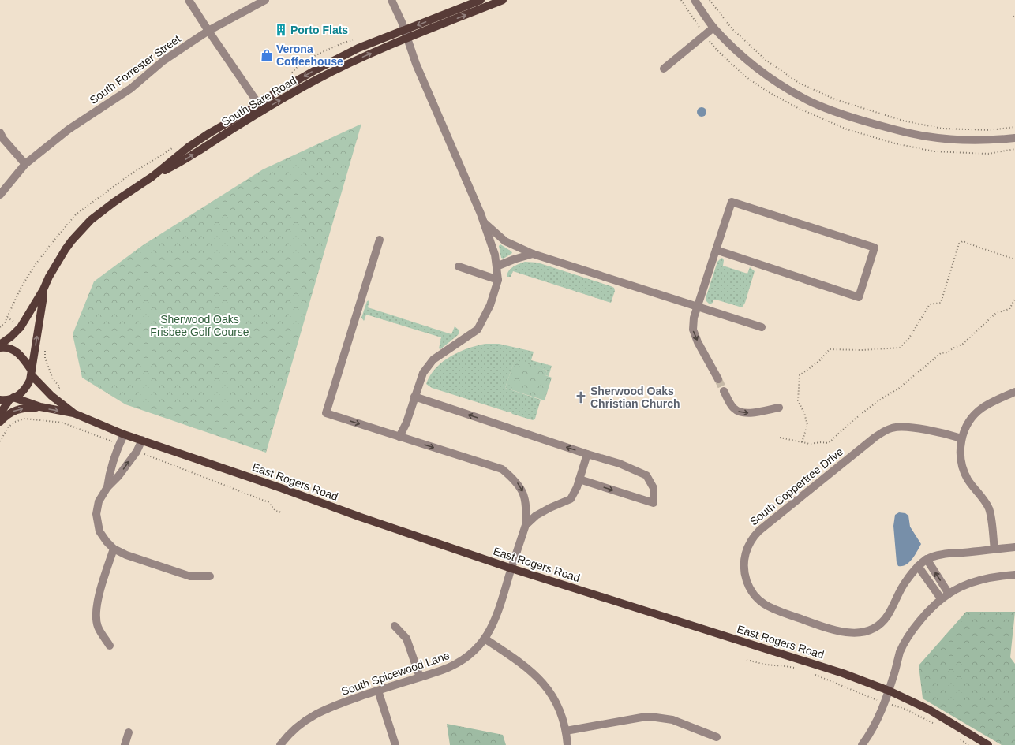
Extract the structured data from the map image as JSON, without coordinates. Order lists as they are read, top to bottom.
{
  "streets": {
    "main road": ["South Sare Road", "East Rogers Road"],
    "street": ["South Forrester Street", "South Coppertree Drive", "South Spicewood Lane"]
  },
  "crossings": [
    ["South Sare Road", "East Rogers Road"],
    ["East Rogers Road", "South Spicewood Lane"]
  ],
  "parks": ["Sherwood Oaks Frisbee Golf Course"],
  "places": {
    "building": ["Porto Flats"],
    "shop": ["Verona Coffeehouse"],
    "church": ["Sherwood Oaks Christian Church"]
  }
}
